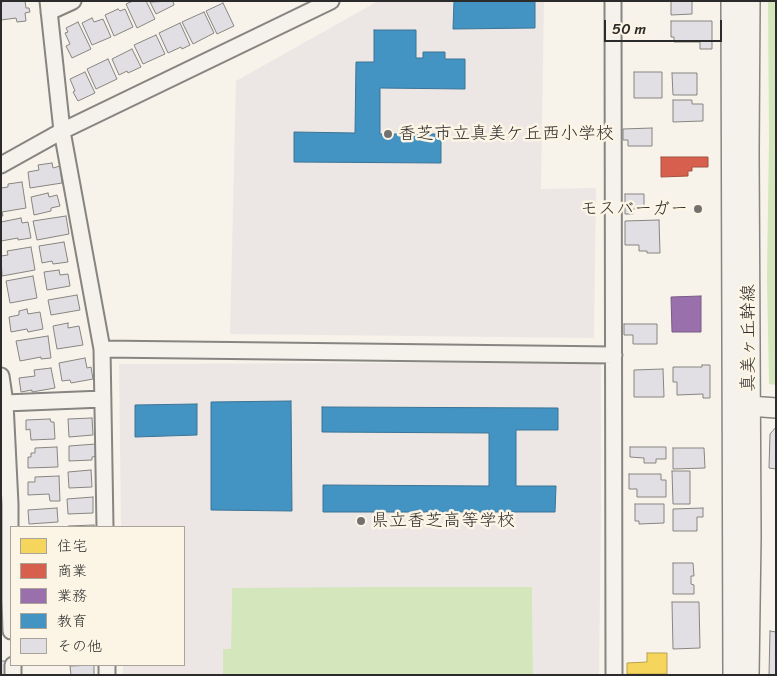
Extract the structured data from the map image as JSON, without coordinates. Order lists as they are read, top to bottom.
{
  "streets": {
    "street": ["真美ヶ丘幹線"]
  },
  "places": ["香芝市立真美ケ丘西小学校", "モスバーガー", "県立香芝高等学校"],
  "legend": [
    "住宅",
    "商業",
    "業務",
    "教育",
    "その他"
  ],
  "scale_bar": "50 m"
}
